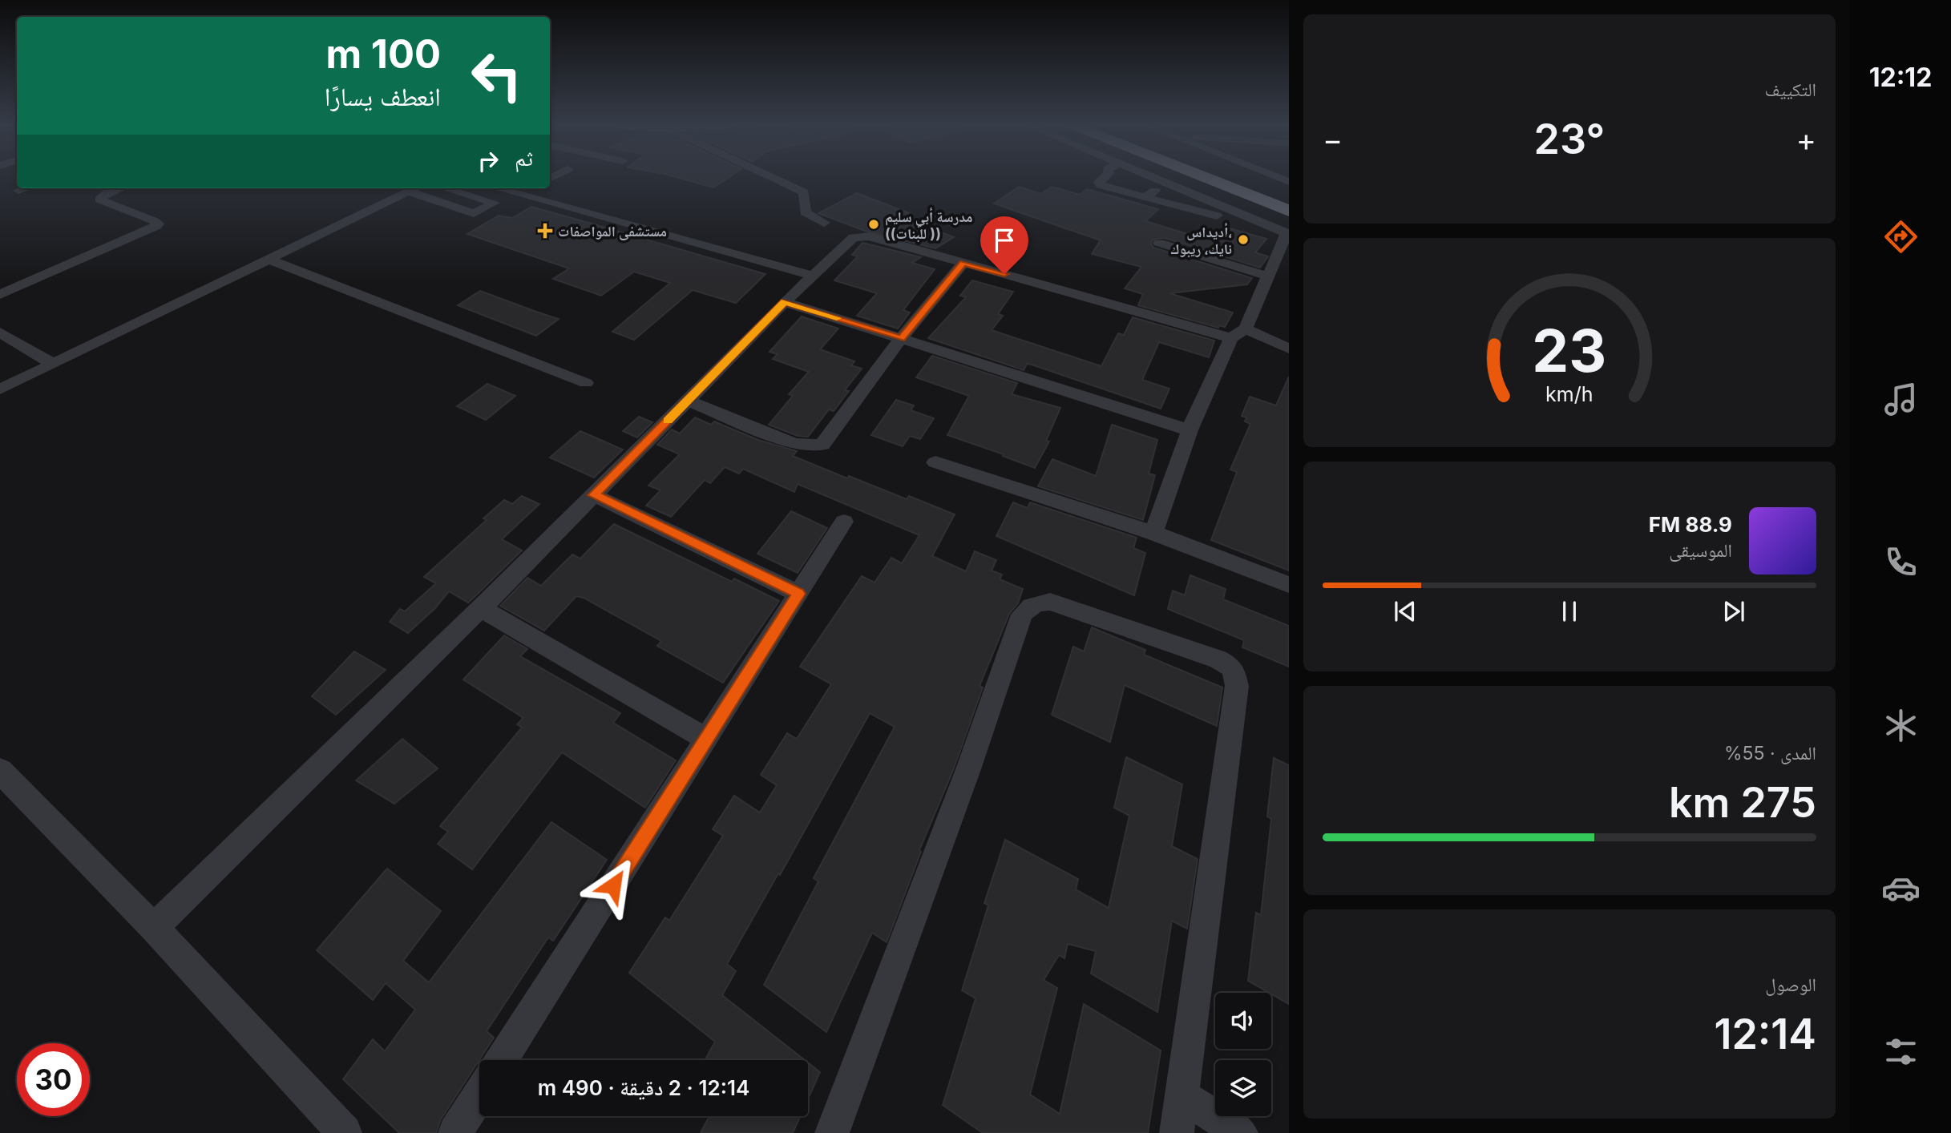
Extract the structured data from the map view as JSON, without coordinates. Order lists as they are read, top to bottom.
{
  "places": {
    "other": ["مدرسة أبي سليم ((للبنات ))", "أديداس، نايك، ريبوك"],
    "health": ["مستشفى المواصفات"]
  },
  "page": {
    "tabs": "12:12",
    "tile": [
      "التكييف",
      ["المدى · 55%", "275 km"],
      ["الوصول", "12:14"]
    ],
    "turn": ["100 m", "انعطف يسارًا"],
    "heat": ["−", "23°", "+"],
    "then": "ثم",
    "song": ["88.9 FM", "الموسيقى"],
    "limit": "30",
    "trip": "12:14 · 2 دقيقة · 490 m",
    "gauge": ["23", "km/h"]
  }
}
